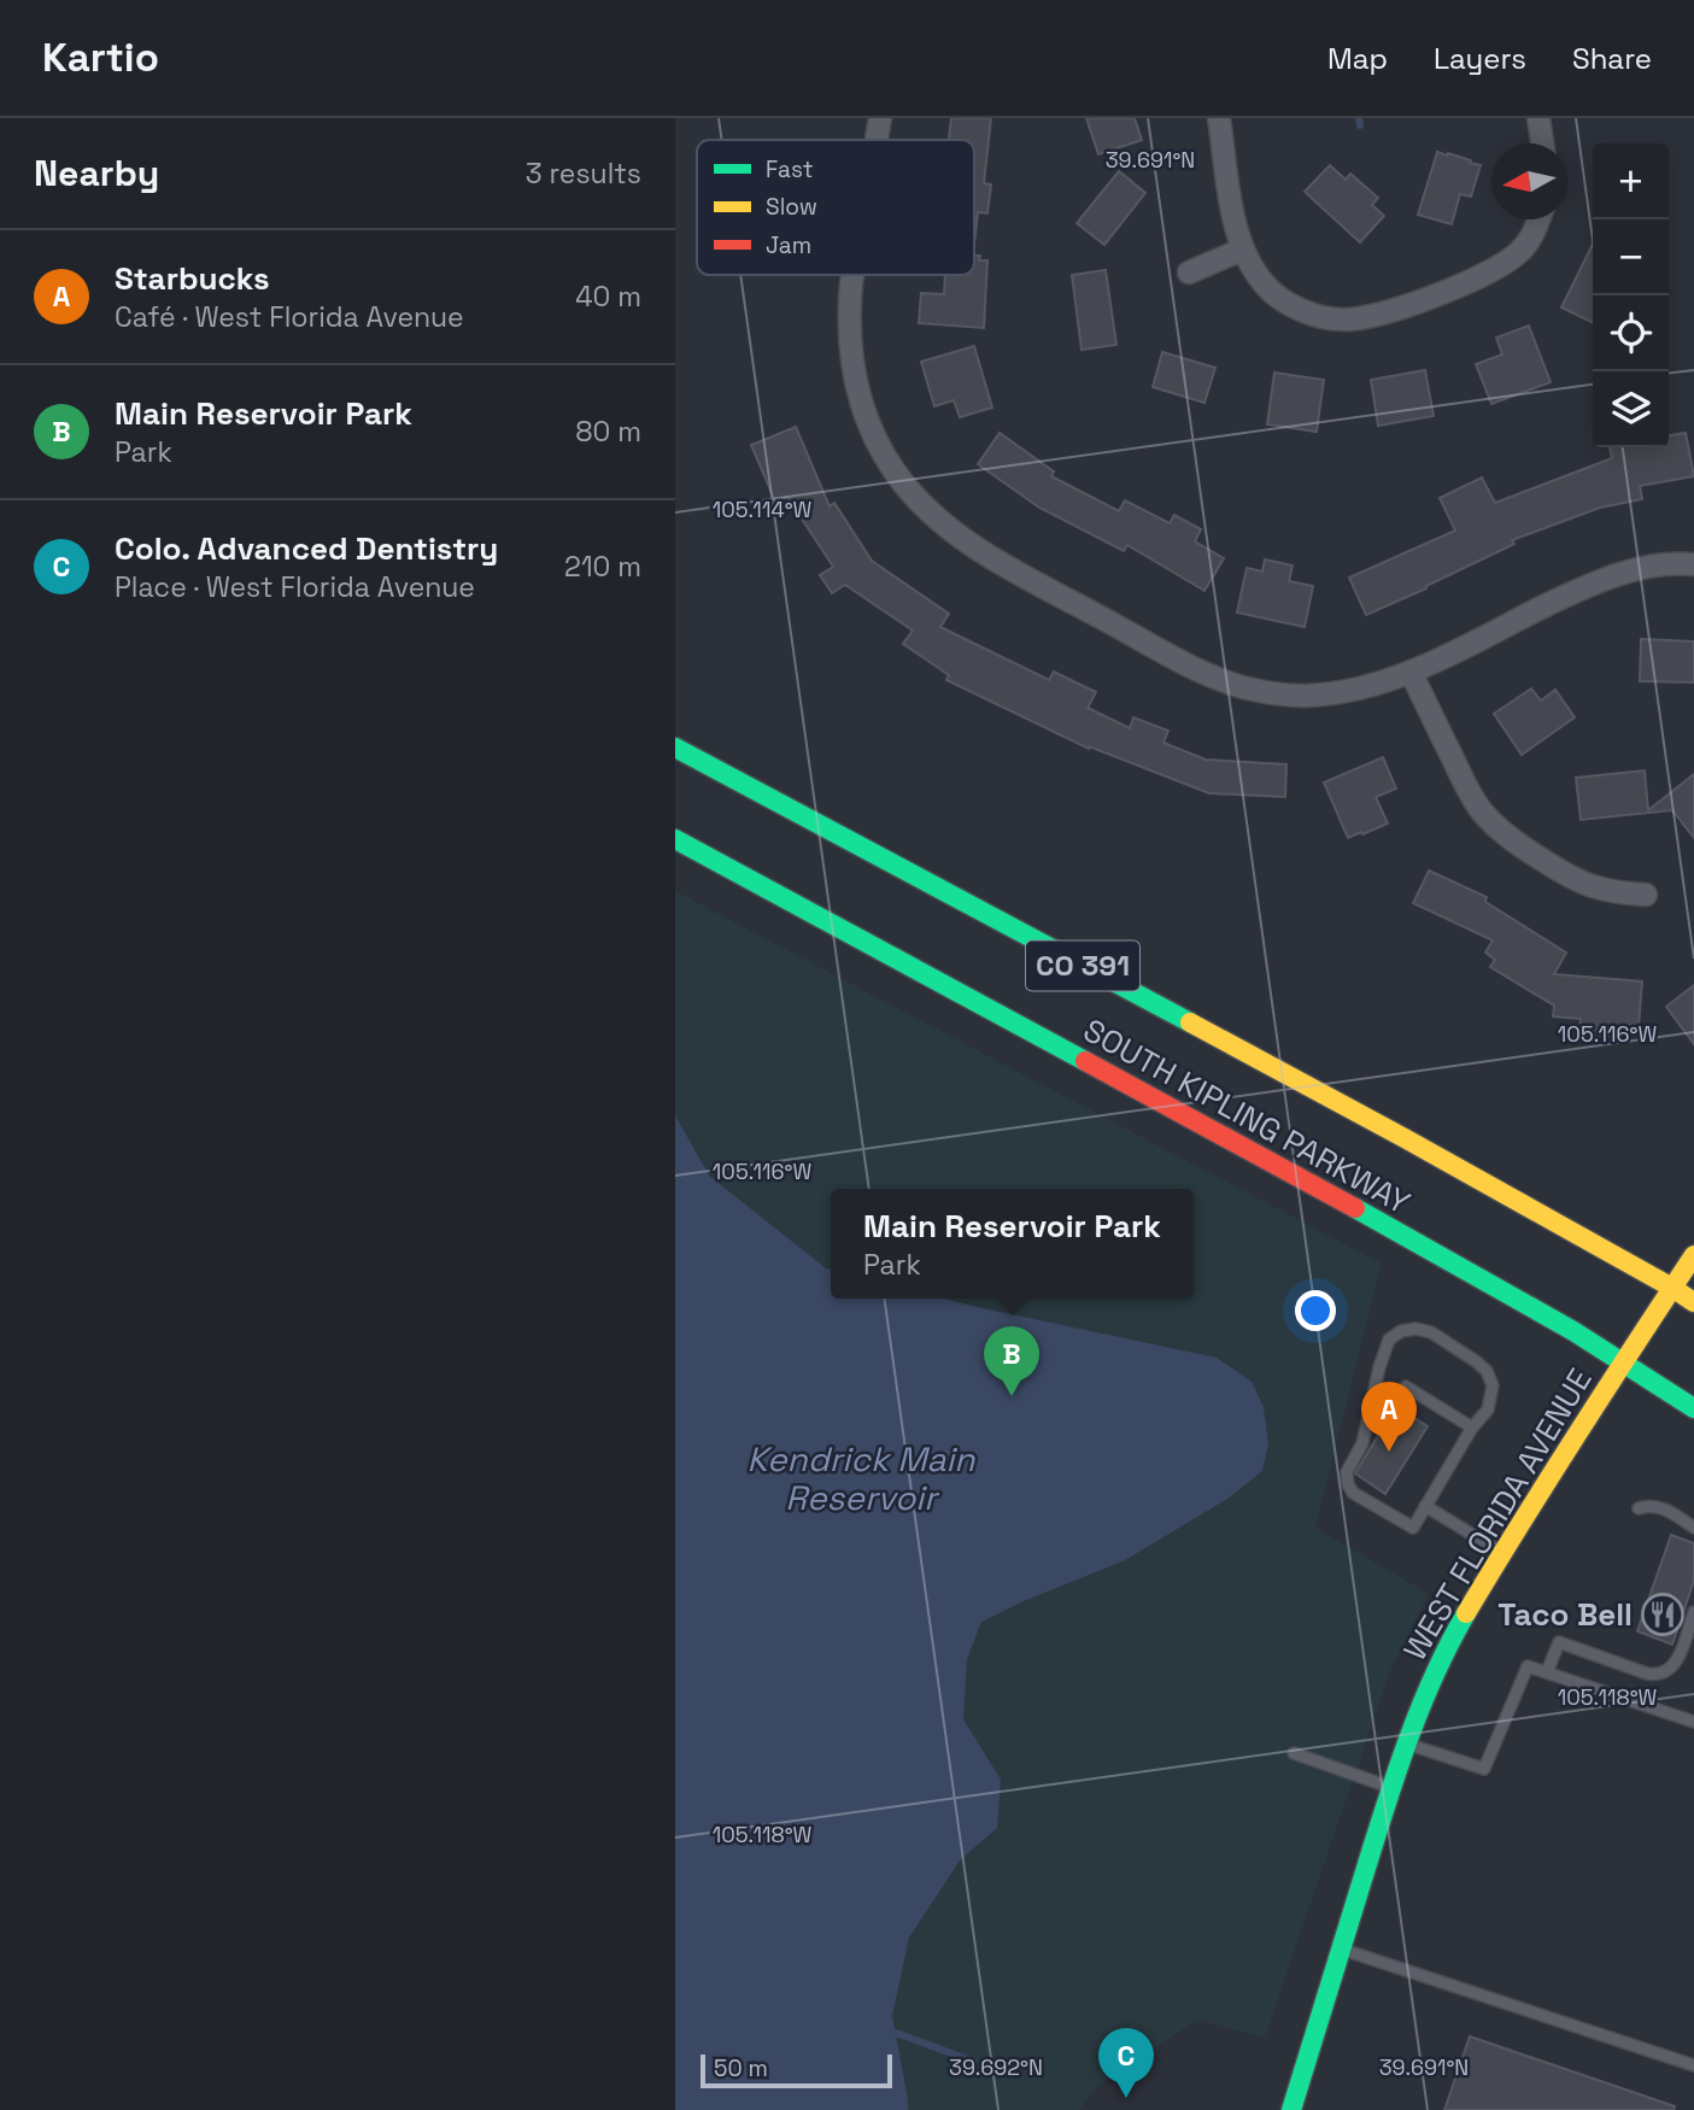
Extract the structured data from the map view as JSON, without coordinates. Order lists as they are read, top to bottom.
{
  "streets": {
    "main road": ["CO 391", "SOUTH KIPLING PARKWAY", "WEST FLORIDA AVENUE"]
  },
  "crossings": [
    ["SOUTH KIPLING PARKWAY", "WEST FLORIDA AVENUE"]
  ],
  "water": ["Kendrick Main Reservoir"],
  "places": {
    "restaurant": ["Taco Bell"]
  },
  "legend": ["Fast", "Slow", "Jam"],
  "scale_bar": "50 m",
  "north": "left",
  "page": {
    "header": "Kartio",
    "nav": ["Map", "Layers", "Share"],
    "heading": ["Nearby", "3 results"],
    "map_buttons": ["+", "−"],
    "list": [
      {
        "mark": "A",
        "name": "Starbucks",
        "note": "Café · West Florida Avenue",
        "value": "40 m"
      },
      {
        "mark": "B",
        "name": "Main Reservoir Park",
        "note": "Park",
        "value": "80 m"
      },
      {
        "mark": "C",
        "name": "Colo. Advanced Dentistry",
        "note": "Place · West Florida Avenue",
        "value": "210 m"
      }
    ],
    "popup": ["Main Reservoir Park", "Park"],
    "pins": ["B", "A", "C"],
    "scale": "50 m"
  },
  "coordinates": [
    "39.691°N",
    "105.114°W",
    "105.116°W",
    "105.118°W",
    "39.692°N"
  ]
}
